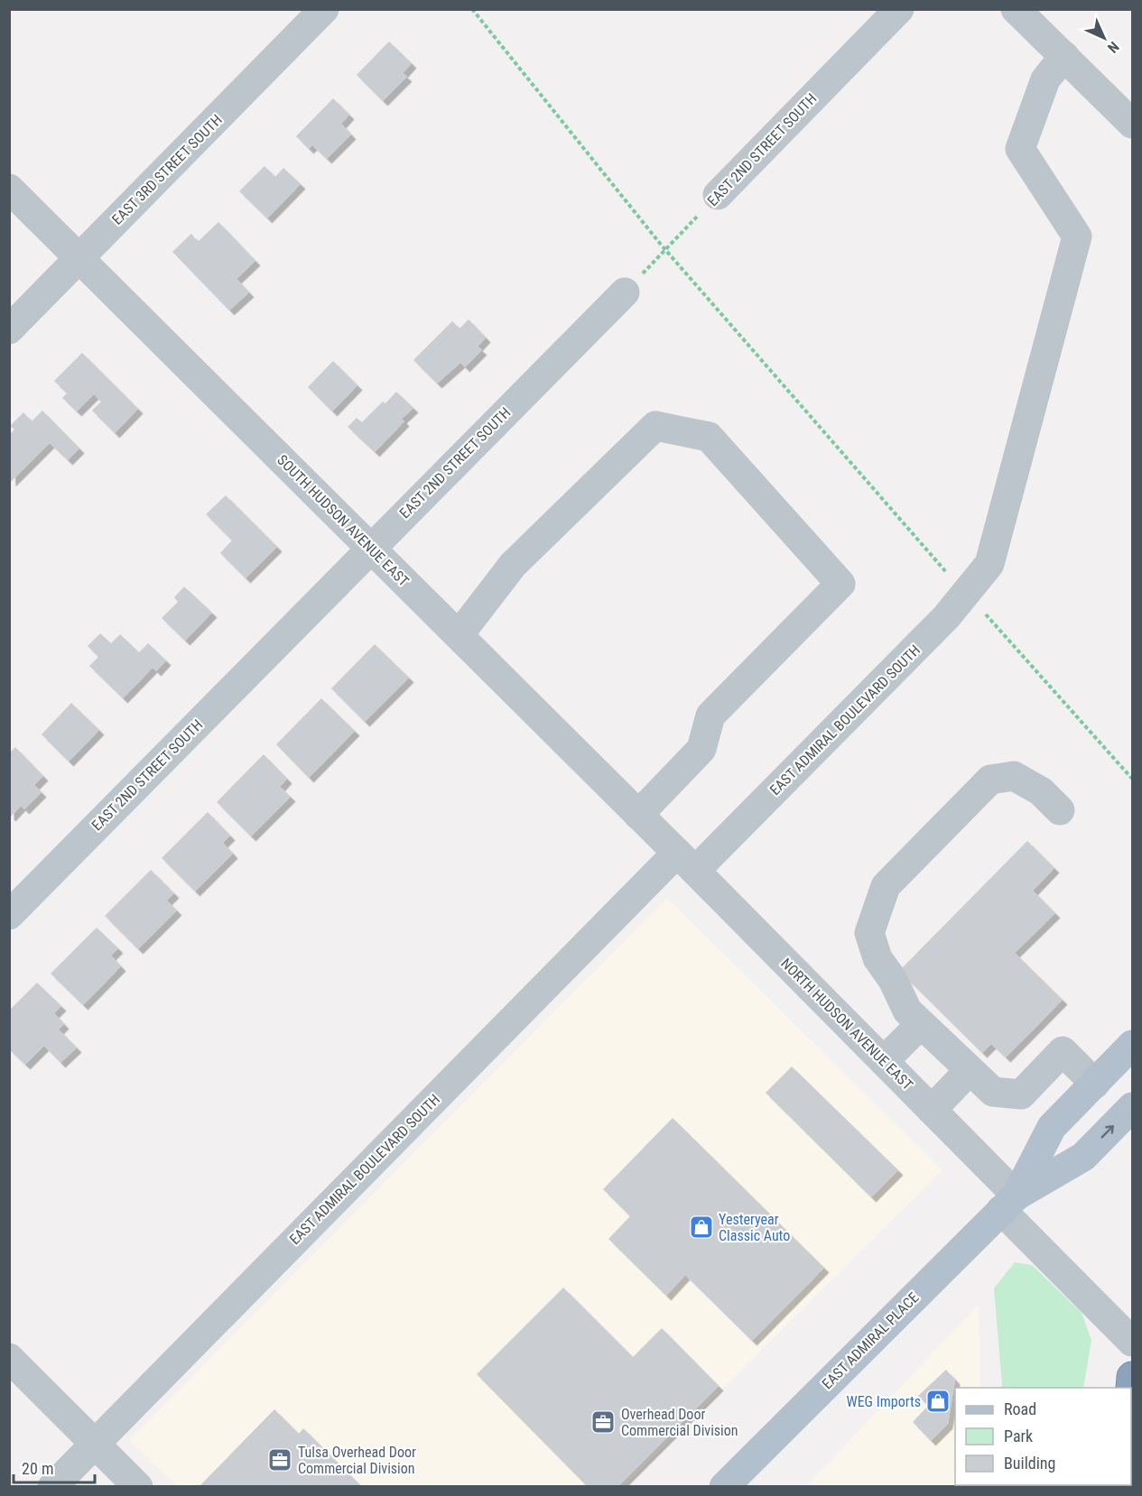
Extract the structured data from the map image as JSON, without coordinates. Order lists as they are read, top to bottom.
{
  "streets": {
    "main road": ["EAST ADMIRAL PLACE"],
    "street": [
      "EAST 2ND STREET SOUTH",
      "EAST 3RD STREET SOUTH",
      "SOUTH HUDSON AVENUE EAST",
      "EAST ADMIRAL BOULEVARD SOUTH",
      "NORTH HUDSON AVENUE EAST"
    ]
  },
  "crossings": [
    ["EAST 2ND STREET SOUTH", "SOUTH HUDSON AVENUE EAST"],
    ["EAST 3RD STREET SOUTH", "SOUTH HUDSON AVENUE EAST"],
    ["SOUTH HUDSON AVENUE EAST", "EAST ADMIRAL BOULEVARD SOUTH"],
    ["SOUTH HUDSON AVENUE EAST", "NORTH HUDSON AVENUE EAST"],
    ["EAST ADMIRAL BOULEVARD SOUTH", "NORTH HUDSON AVENUE EAST"],
    ["NORTH HUDSON AVENUE EAST", "EAST ADMIRAL PLACE"]
  ],
  "places": {
    "shop": ["Yesteryear Classic Auto", "WEG Imports"],
    "office": ["Overhead Door Commercial Division", "Tulsa Overhead Door Commercial Division"]
  },
  "legend": ["Road", "Park", "Building"],
  "scale_bar": "20 m",
  "north": "bottom right"
}
